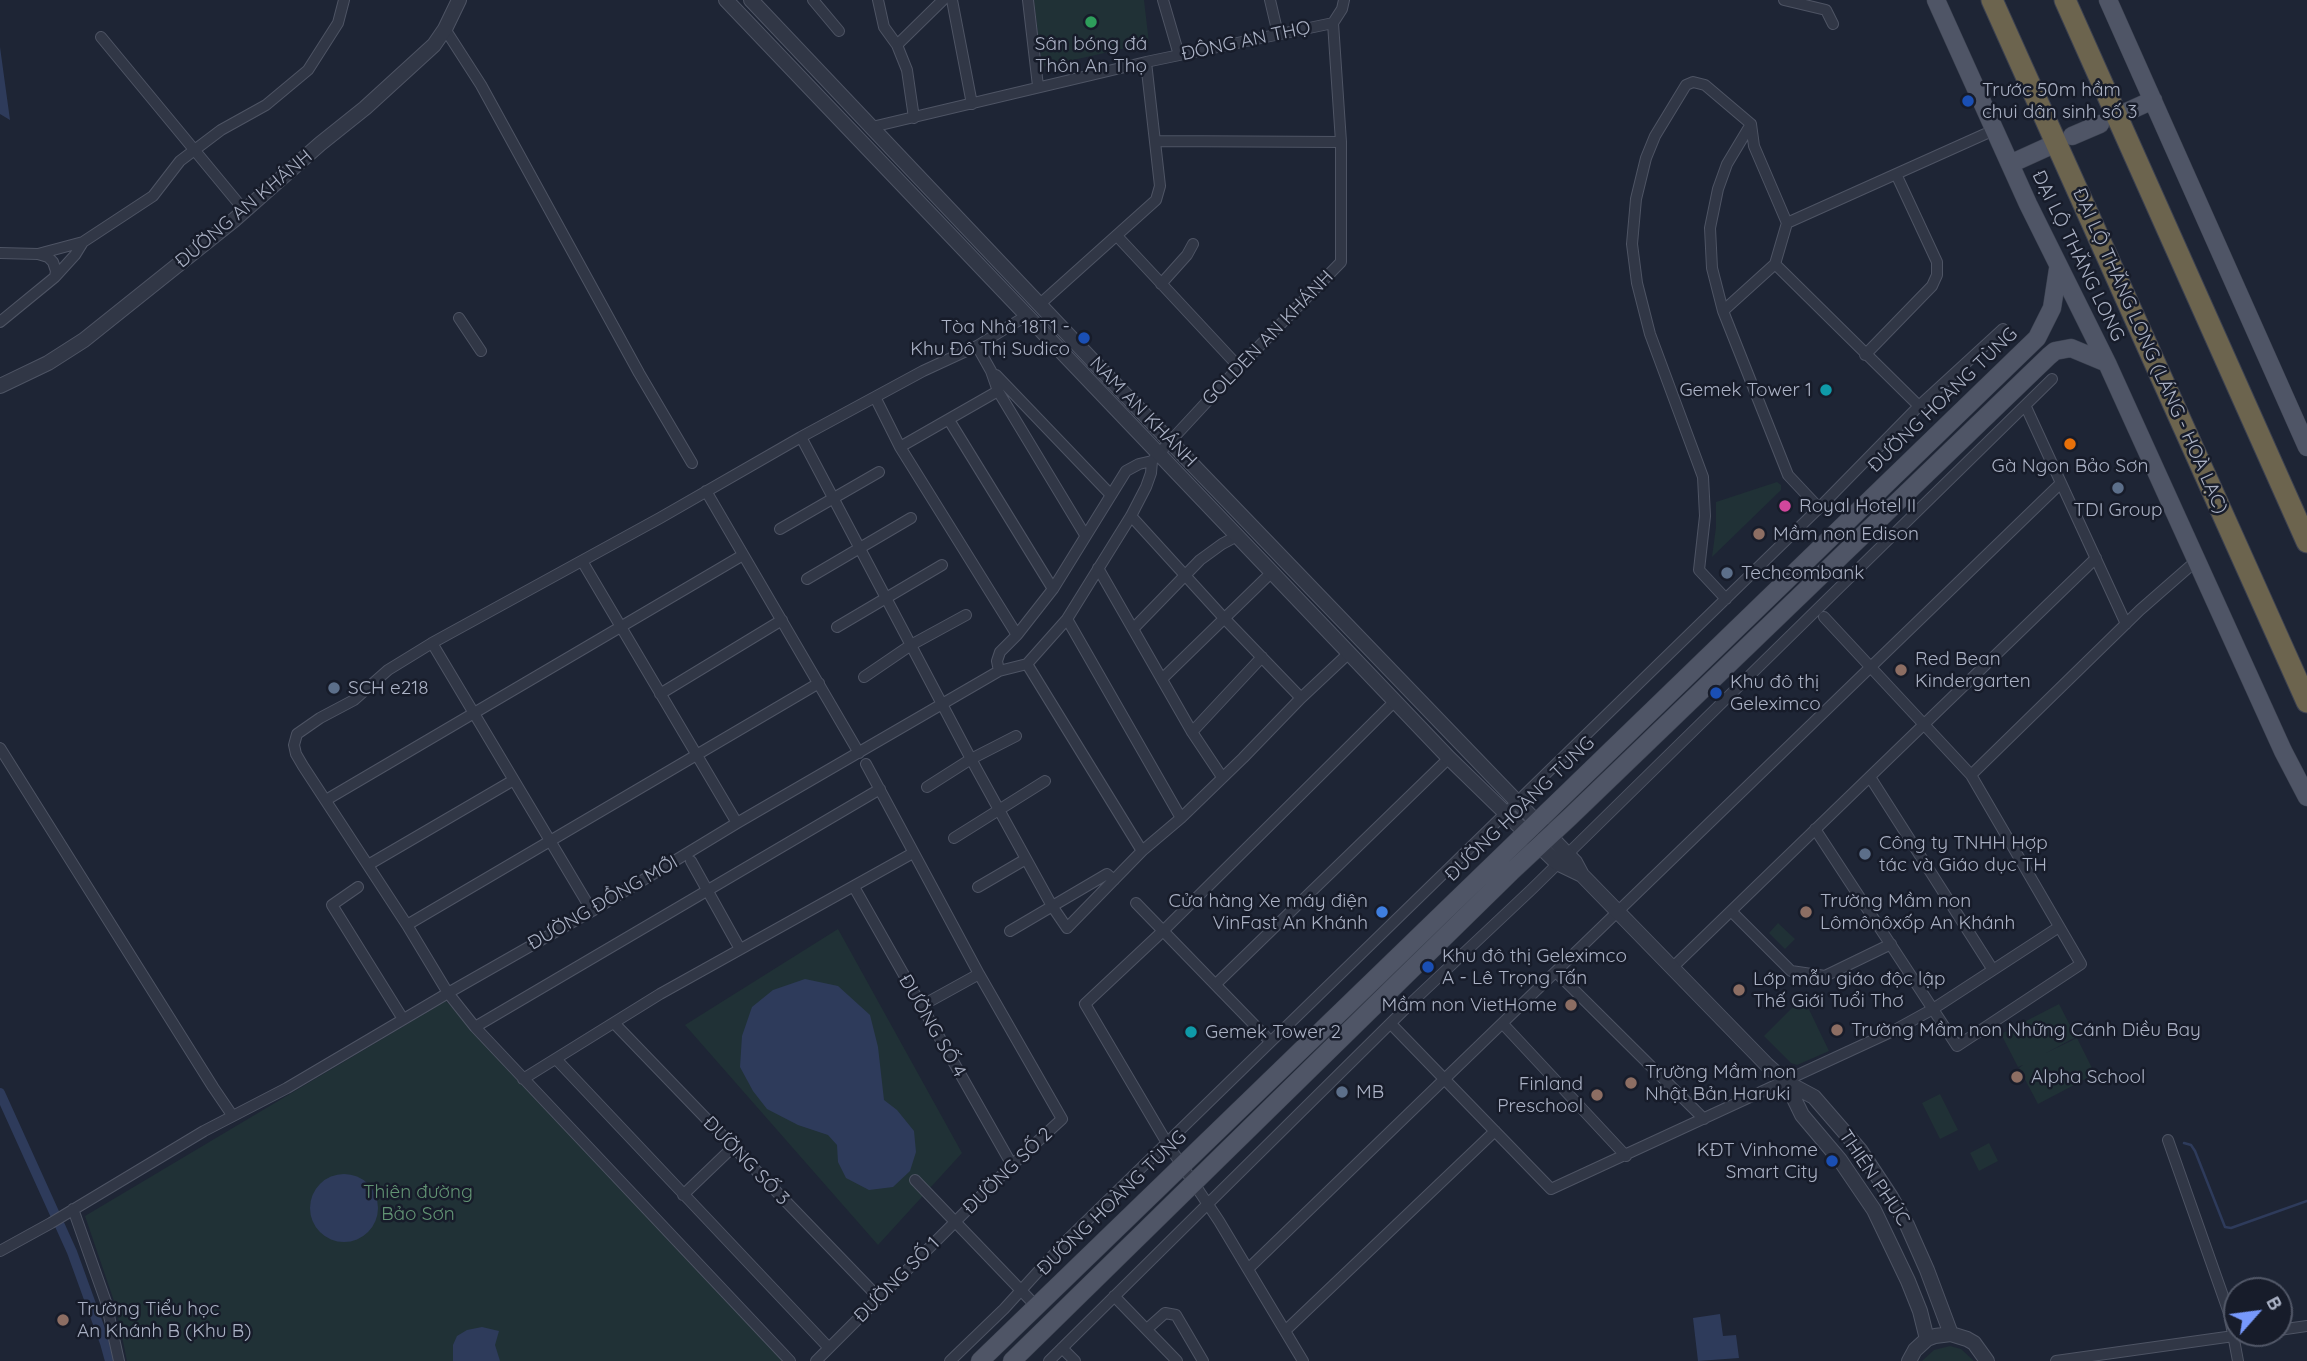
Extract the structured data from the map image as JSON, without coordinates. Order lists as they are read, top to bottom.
{
  "streets": {
    "highway": ["ĐẠI LỘ THĂNG LONG (LÁNG - HOÀ LẠC)"],
    "main road": ["ĐẠI LỘ THĂNG LONG", "ĐƯỜNG HOÀNG TÙNG"],
    "street": [
      "ĐÔNG AN THỌ",
      "ĐƯỜNG AN KHÁNH",
      "GOLDEN AN KHÁNH",
      "NAM AN KHÁNH",
      "ĐƯỜNG ĐỒNG MỚI",
      "ĐƯỜNG SỐ 4",
      "ĐƯỜNG SỐ 3",
      "ĐƯỜNG SỐ 2",
      "THIÊN PHÚC",
      "ĐƯỜNG SỐ 1"
    ]
  },
  "crossings": [
    ["ĐÔNG AN THỌ", "GOLDEN AN KHÁNH"],
    ["ĐÔNG AN THỌ", "NAM AN KHÁNH"],
    ["ĐẠI LỘ THĂNG LONG", "ĐƯỜNG HOÀNG TÙNG"],
    ["GOLDEN AN KHÁNH", "NAM AN KHÁNH"],
    ["ĐƯỜNG HOÀNG TÙNG", "NAM AN KHÁNH"],
    ["ĐƯỜNG HOÀNG TÙNG", "THIÊN PHÚC"],
    ["ĐƯỜNG HOÀNG TÙNG", "ĐƯỜNG SỐ 1"],
    ["NAM AN KHÁNH", "THIÊN PHÚC"],
    ["ĐƯỜNG SỐ 4", "ĐƯỜNG SỐ 2"],
    ["ĐƯỜNG SỐ 3", "ĐƯỜNG SỐ 1"],
    ["ĐƯỜNG SỐ 2", "ĐƯỜNG SỐ 1"]
  ],
  "parks": ["Thiên đường Bảo Sơn"],
  "places": [
    "Sân bóng đá Thôn An Thọ",
    "Trước 50m hầm chui dân sinh số 3",
    "Tòa Nhà 18T1 - Khu Đô Thị Sudico",
    "Gemek Tower 1",
    "Gà Ngon Bảo Sơn",
    "TDI Group",
    "Royal Hotel II",
    "Mầm non Edison",
    "Techcombank",
    "Red Bean Kindergarten",
    "SCH e218",
    "Khu đô thị Geleximco",
    "Công ty TNHH Hợp tác và Giáo dục TH",
    "Cửa hàng Xe máy điện VinFast An Khánh",
    "Trường Mầm non Lômônôxốp An Khánh",
    "Khu đô thị Geleximco A - Lê Trọng Tấn",
    "Lớp mẫu giáo độc lập Thế Giới Tuổi Thơ",
    "Mầm non VietHome",
    "Trường Mầm non Những Cánh Diều Bay",
    "Gemek Tower 2",
    "Alpha School",
    "Trường Mầm non Nhật Bản Haruki",
    "MB",
    "Finland Preschool",
    "KĐT Vinhome Smart City",
    "Trường Tiểu học An Khánh B (Khu B)"
  ],
  "north": "top right"
}
